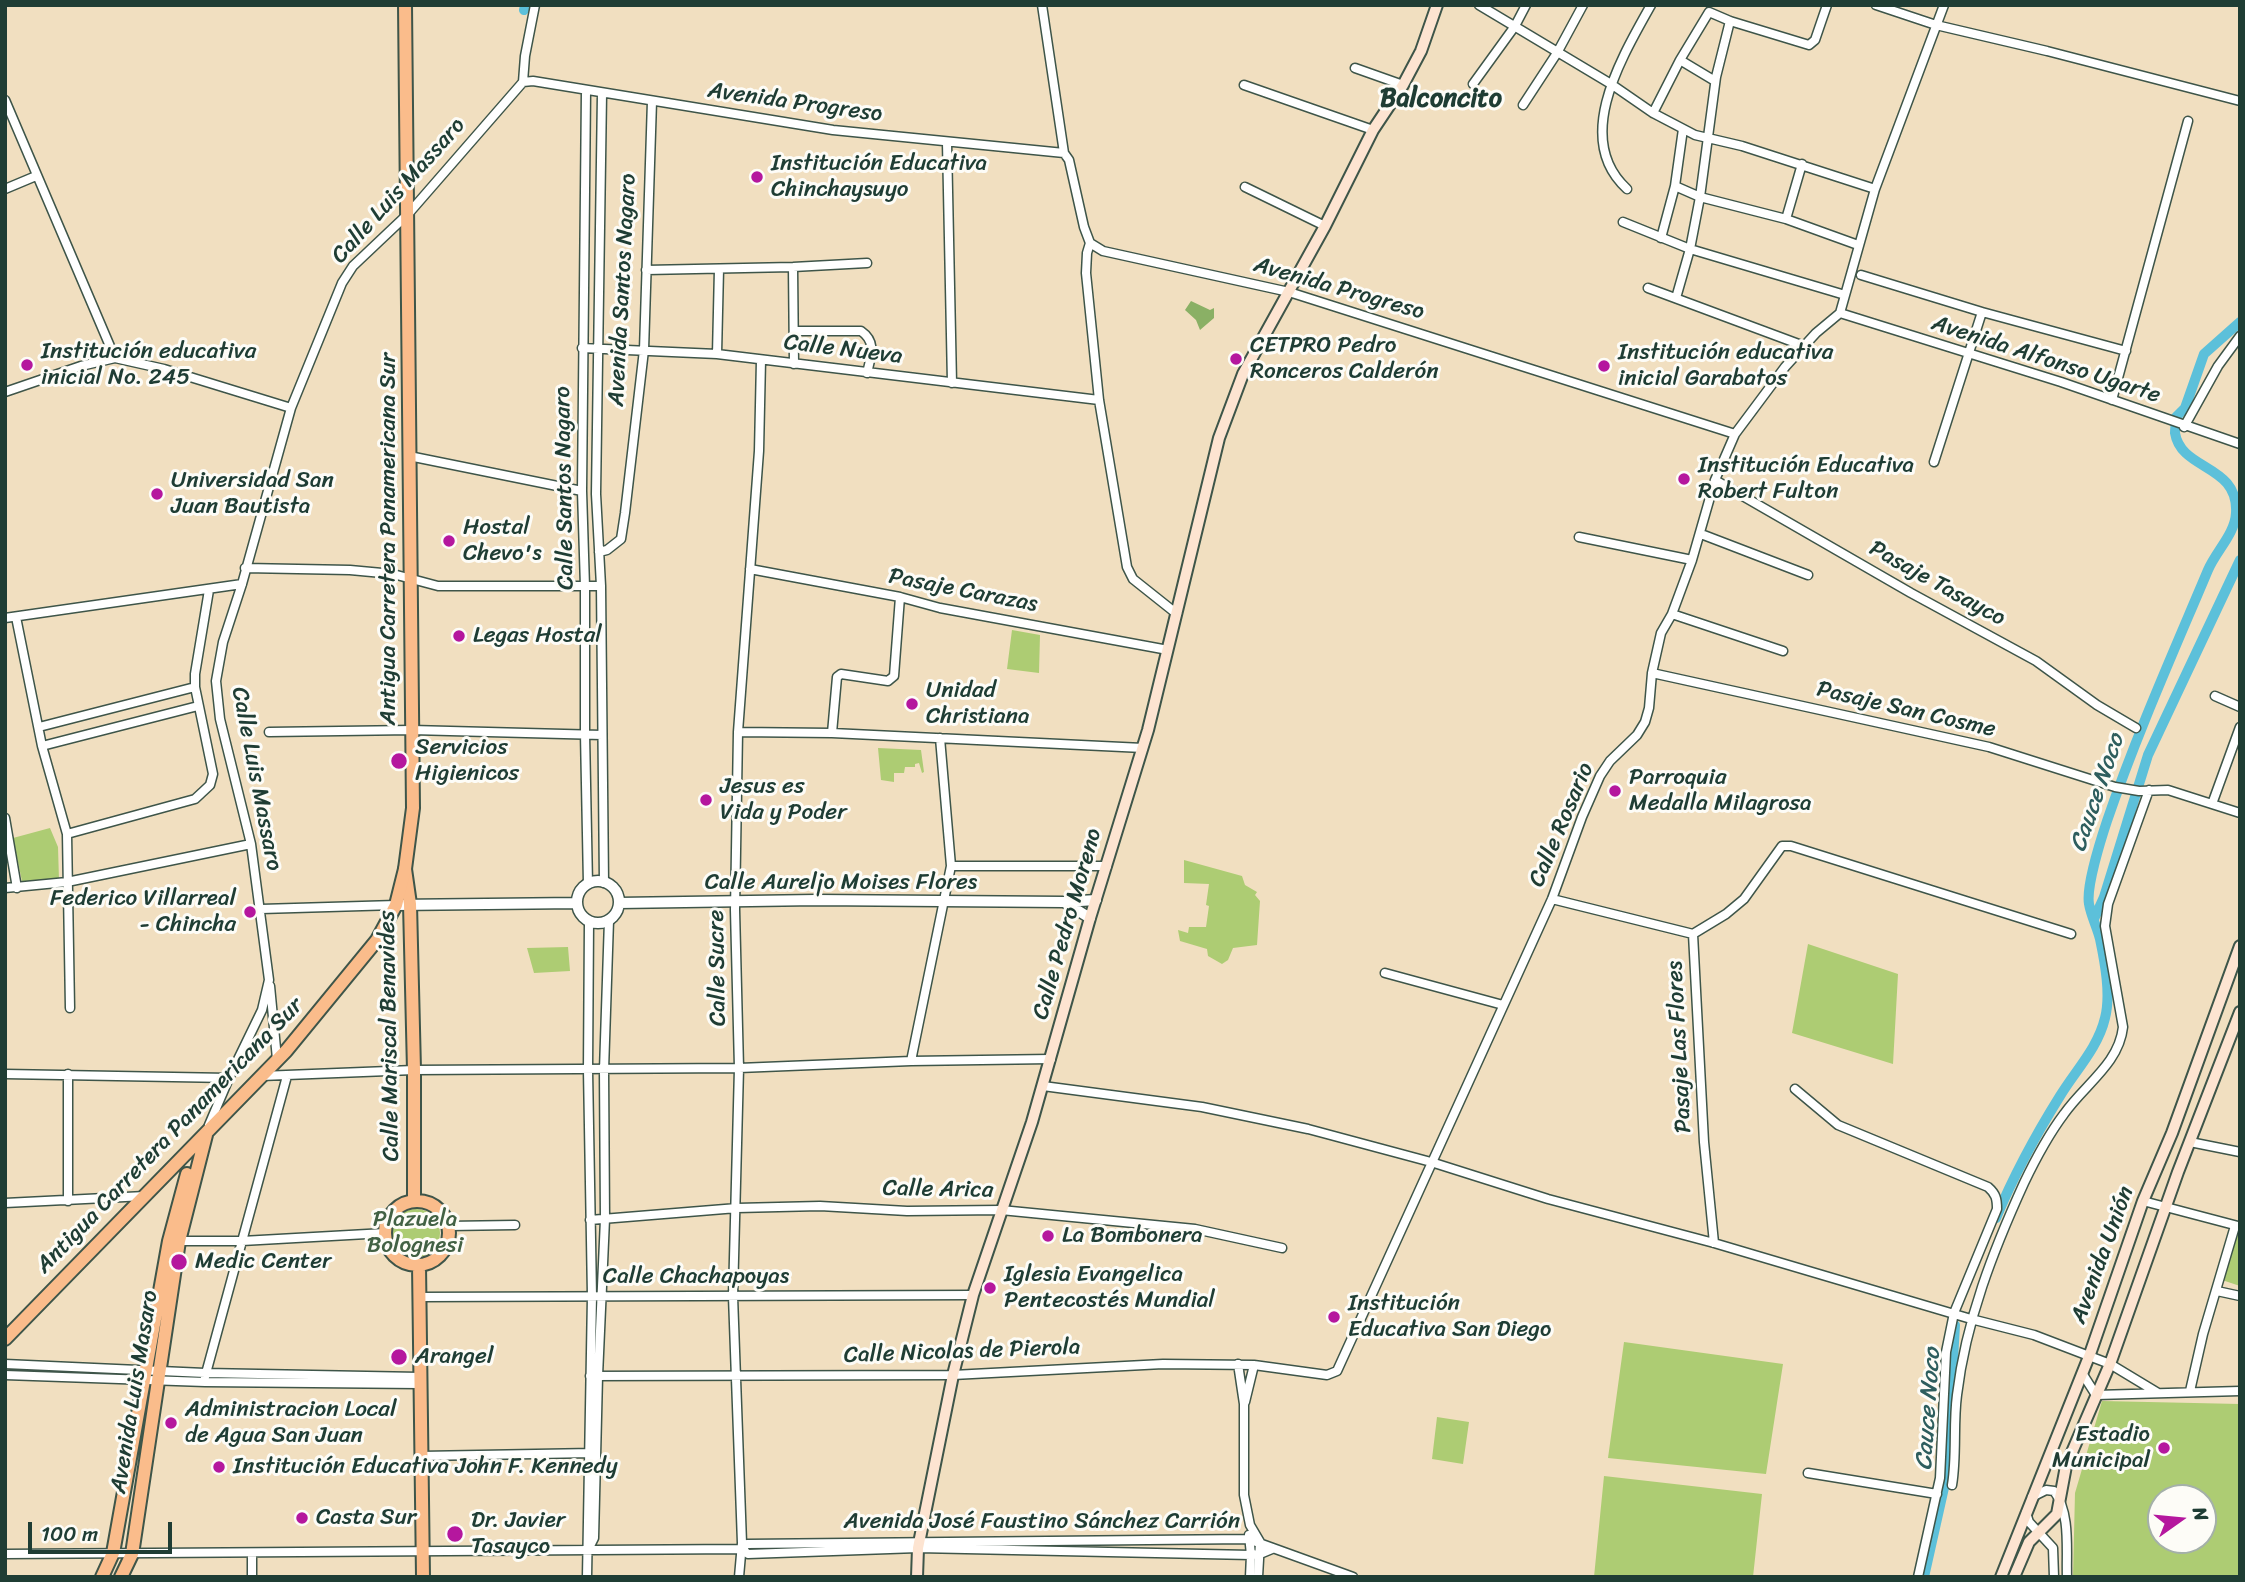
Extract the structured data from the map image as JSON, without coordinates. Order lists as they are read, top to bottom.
{
  "streets": {
    "main road": [
      "Antigua Carretera Panamericana Sur",
      "Calle Pedro Moreno",
      "Calle Mariscal Benavides",
      "Avenida Unión",
      "Avenida Luis Masaro"
    ],
    "street": [
      "Avenida Progreso",
      "Calle Luis Massaro",
      "Avenida Santos Nagaro",
      "Calle Nueva",
      "Avenida Alfonso Ugarte",
      "Calle Santos Nagaro",
      "Pasaje Tasayco",
      "Pasaje Carazas",
      "Pasaje San Cosme",
      "Calle Rosario",
      "Calle Aureljo Moises Flores",
      "Calle Sucre",
      "Pasaje Las Flores",
      "Calle Arica",
      "Calle Chachapoyas",
      "Calle Nicolas de Pierola",
      "Avenida José Faustino Sánchez Carrión"
    ]
  },
  "crossings": [
    ["Avenida Progreso", "Calle Luis Massaro"],
    ["Avenida Progreso", "Avenida Santos Nagaro"],
    ["Avenida Progreso", "Calle Santos Nagaro"],
    ["Avenida Progreso", "Calle Rosario"],
    ["Avenida Progreso", "Calle Pedro Moreno"],
    ["Calle Luis Massaro", "Antigua Carretera Panamericana Sur"],
    ["Calle Luis Massaro", "Avenida Luis Masaro"],
    ["Avenida Santos Nagaro", "Calle Nueva"],
    ["Avenida Santos Nagaro", "Calle Santos Nagaro"],
    ["Calle Nueva", "Calle Santos Nagaro"],
    ["Calle Nueva", "Calle Sucre"],
    ["Avenida Alfonso Ugarte", "Calle Rosario"],
    ["Calle Santos Nagaro", "Calle Aureljo Moises Flores"],
    ["Antigua Carretera Panamericana Sur", "Calle Mariscal Benavides"],
    ["Antigua Carretera Panamericana Sur", "Avenida Luis Masaro"],
    ["Pasaje Tasayco", "Calle Rosario"],
    ["Pasaje Carazas", "Calle Pedro Moreno"],
    ["Pasaje Carazas", "Calle Sucre"],
    ["Pasaje San Cosme", "Calle Rosario"],
    ["Calle Rosario", "Calle Nicolas de Pierola"],
    ["Calle Aureljo Moises Flores", "Calle Pedro Moreno"],
    ["Calle Aureljo Moises Flores", "Calle Sucre"],
    ["Calle Pedro Moreno", "Calle Arica"],
    ["Calle Pedro Moreno", "Calle Chachapoyas"],
    ["Calle Pedro Moreno", "Calle Nicolas de Pierola"],
    ["Calle Pedro Moreno", "Avenida José Faustino Sánchez Carrión"],
    ["Calle Sucre", "Calle Arica"],
    ["Calle Sucre", "Calle Chachapoyas"],
    ["Calle Sucre", "Calle Nicolas de Pierola"],
    ["Calle Sucre", "Avenida José Faustino Sánchez Carrión"],
    ["Avenida Luis Masaro", "Avenida José Faustino Sánchez Carrión"]
  ],
  "districts": ["Balconcito"],
  "water": ["Cauce Noco"],
  "parks": ["Plazuela Bolognesi"],
  "places": [
    "Institución Educativa Chinchaysuyo",
    "CETPRO Pedro Ronceros Calderón",
    "Institución educativa inicial No. 245",
    "Institución educativa inicial Garabatos",
    "Institución Educativa Robert Fulton",
    "Universidad San Juan Bautista",
    "Hostal Chevo's",
    "Legas Hostal",
    "Unidad Christiana",
    "Servicios Higienicos",
    "Parroquia Medalla Milagrosa",
    "Jesus es Vida y Poder",
    "Federico Villarreal - Chincha",
    "La Bombonera",
    "Medic Center",
    "Iglesia Evangelica Pentecostés Mundial",
    "Institución Educativa San Diego",
    "Arangel",
    "Administracion Local de Agua San Juan",
    "Estadio Municipal",
    "Institución Educativa John F. Kennedy",
    "Casta Sur",
    "Dr. Javier Tasayco"
  ],
  "scale_bar": "100 m",
  "north": "right"
}
